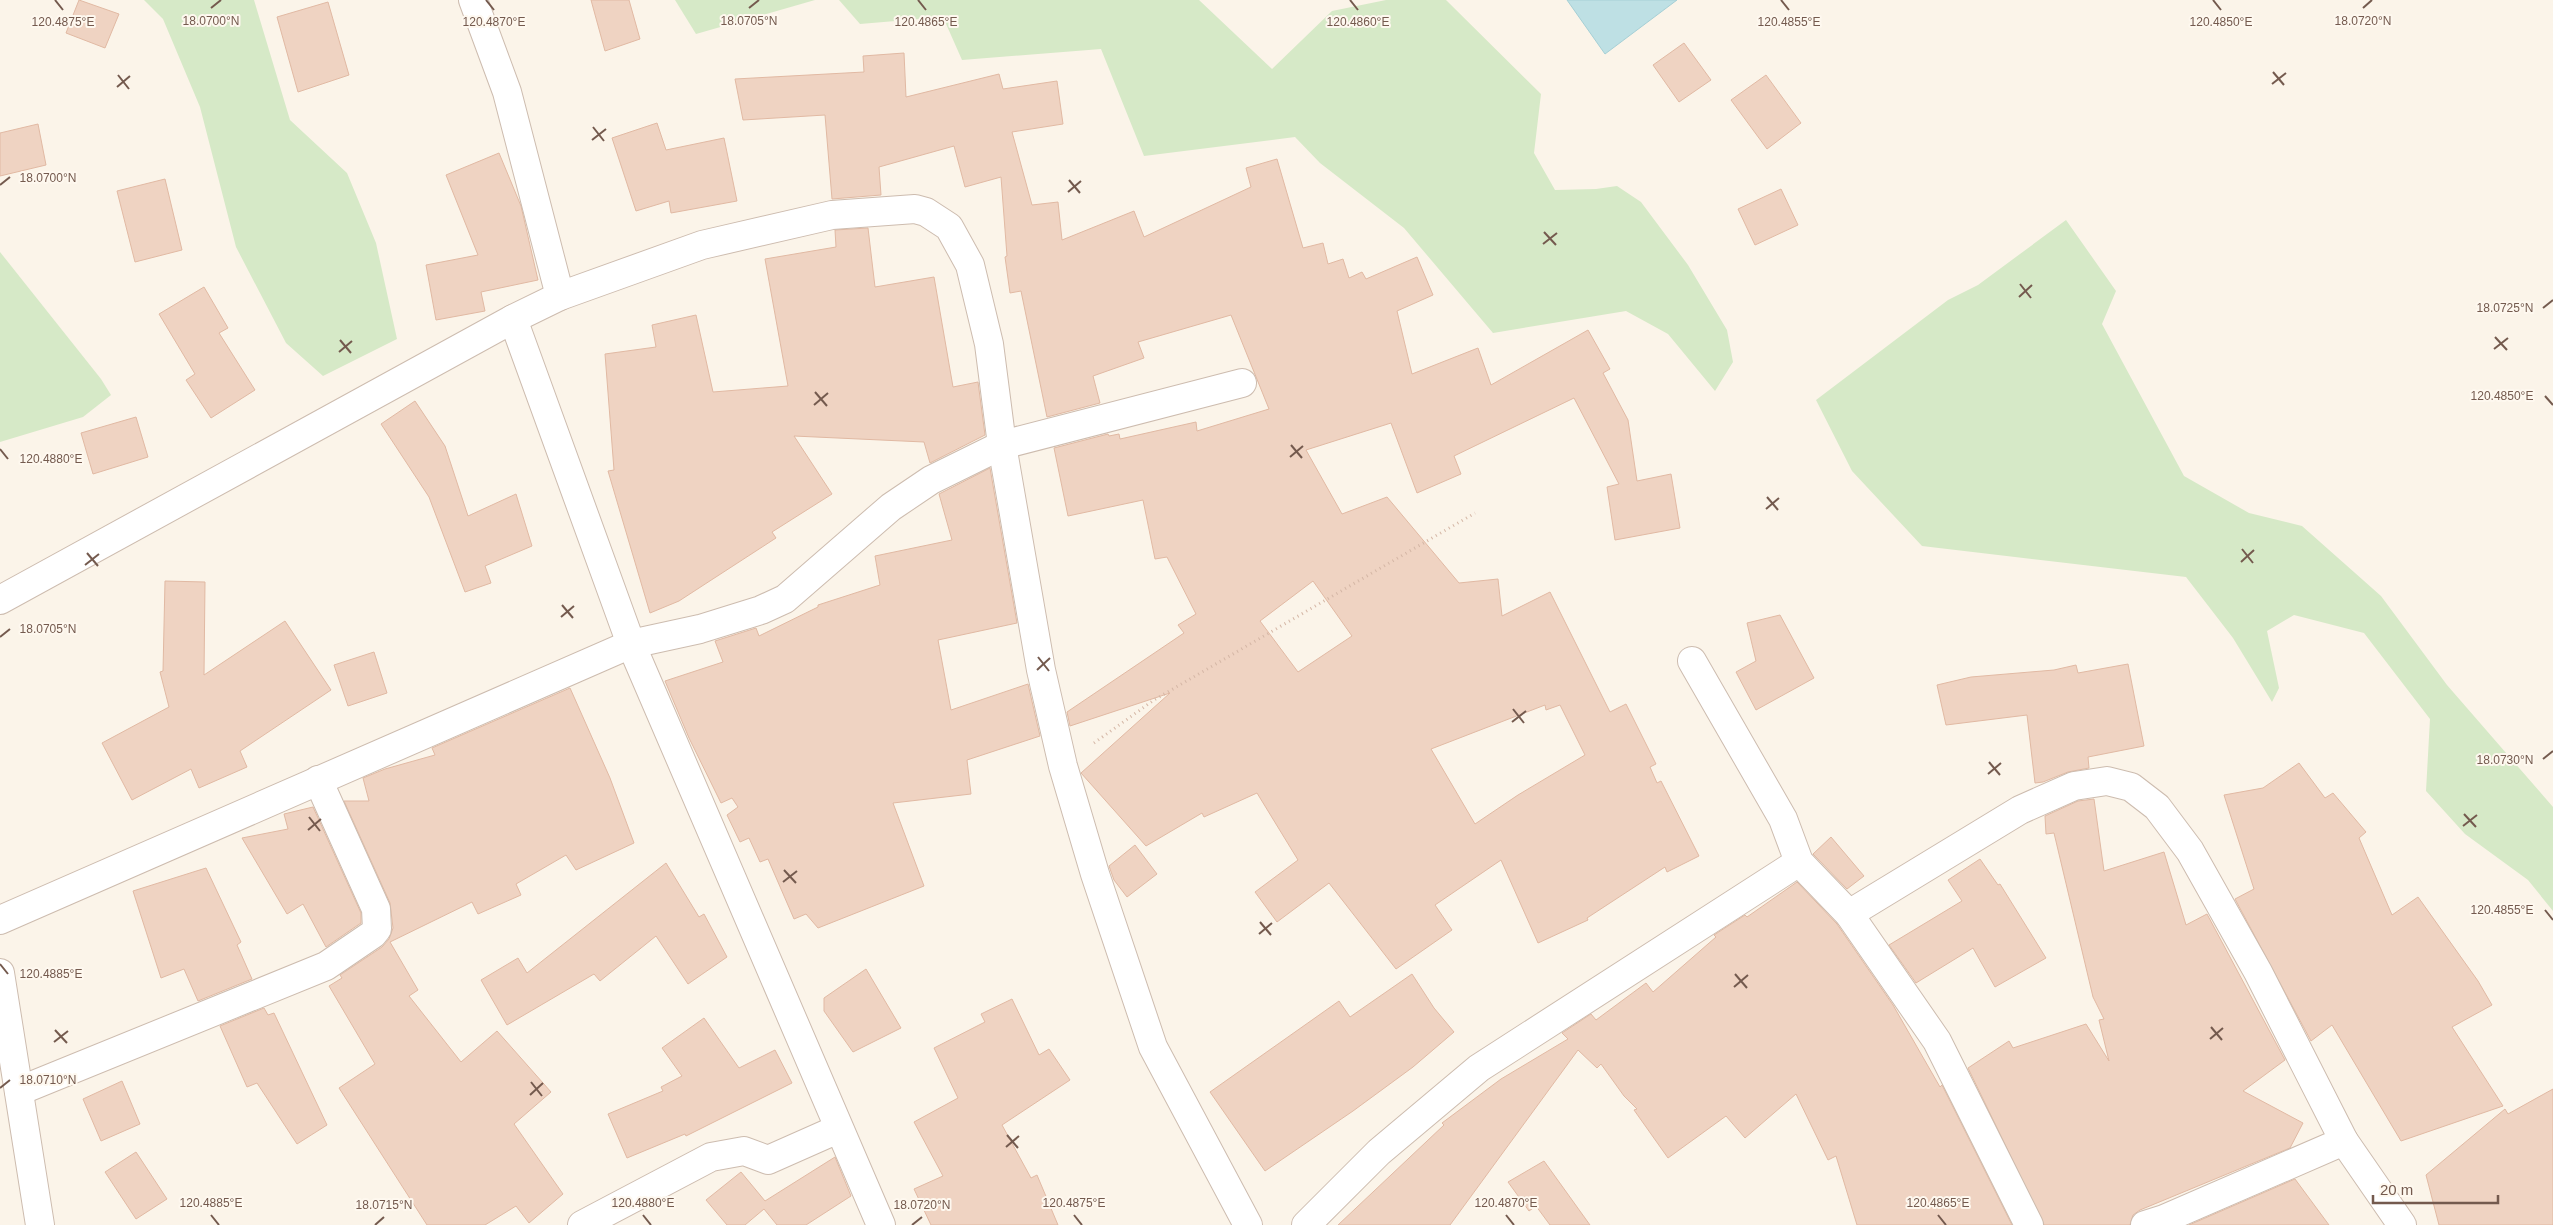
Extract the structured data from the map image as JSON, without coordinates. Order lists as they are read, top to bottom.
{
  "scale_bar": "20 m",
  "coordinates": [
    "18.0700°N",
    "18.0705°N",
    "18.0720°N",
    "120.4850°E",
    "120.4875°E",
    "120.4870°E",
    "120.4865°E",
    "120.4860°E",
    "120.4855°E",
    "18.0725°N",
    "120.4880°E",
    "18.0730°N",
    "120.4885°E",
    "18.0710°N",
    "18.0715°N"
  ]
}
